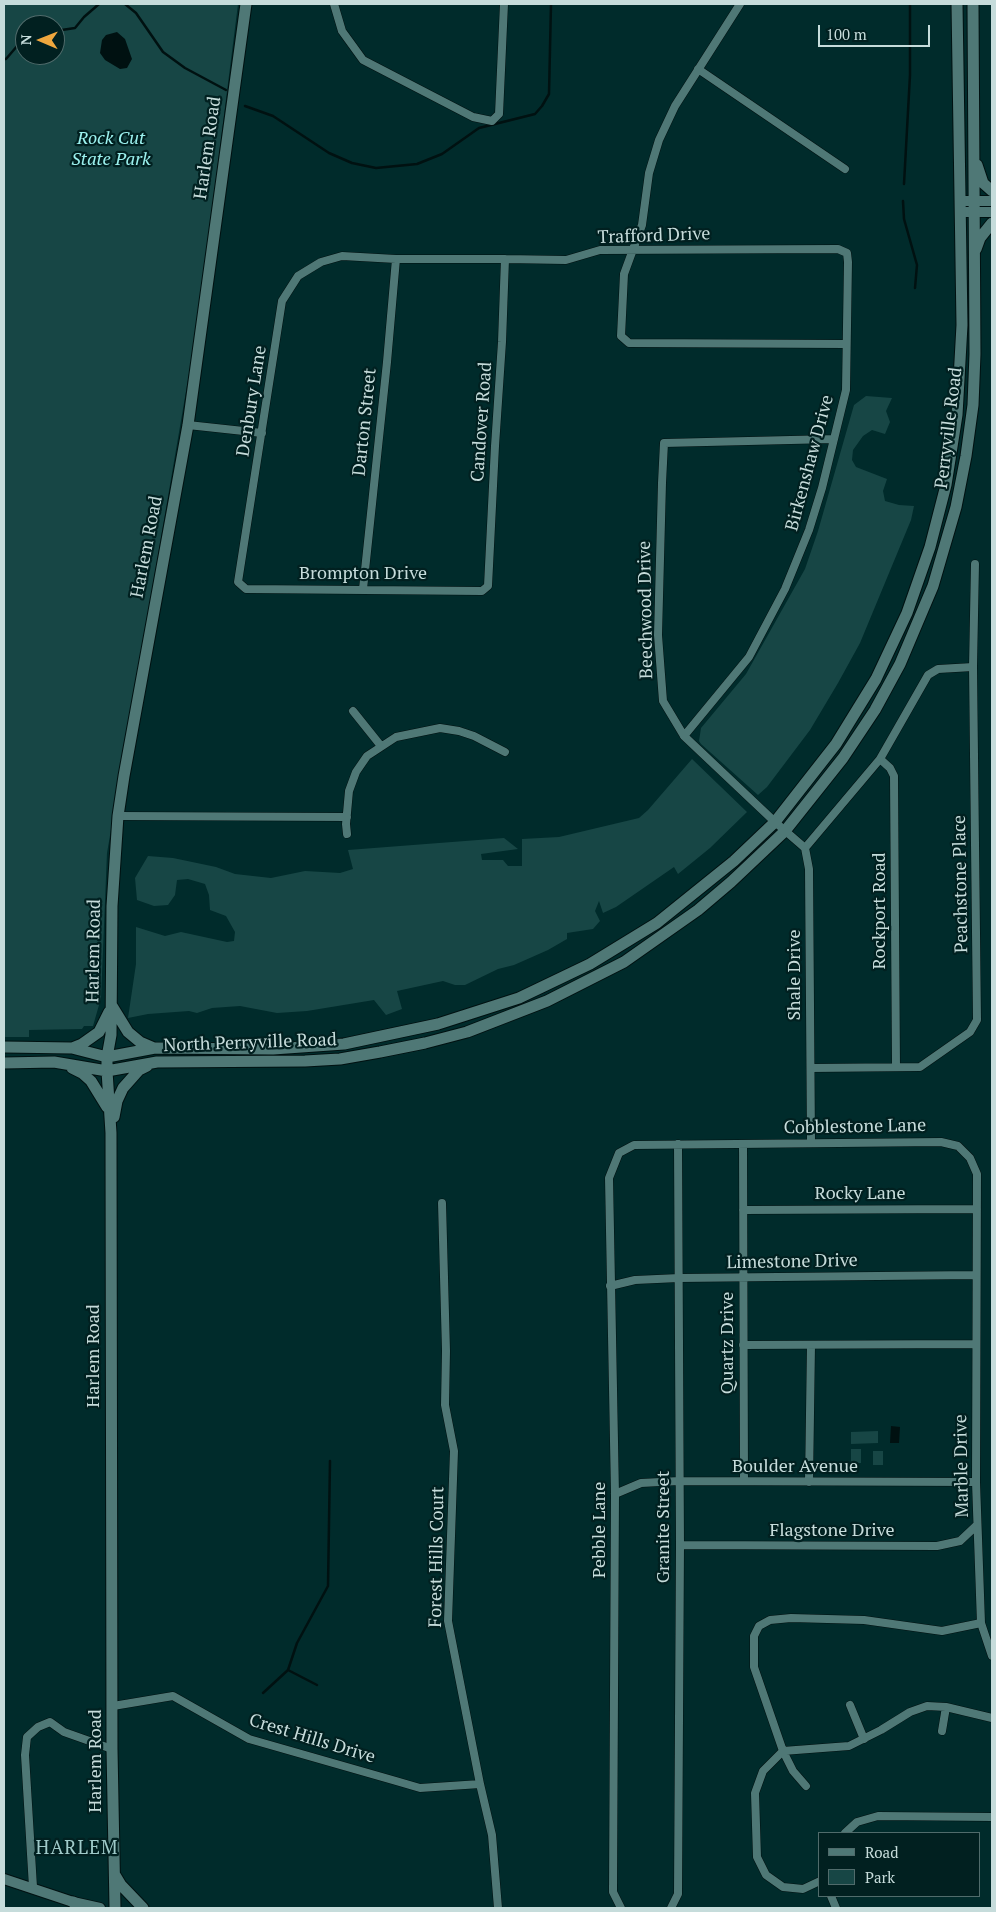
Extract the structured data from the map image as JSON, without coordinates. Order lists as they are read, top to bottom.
{
  "streets": {
    "main road": ["Harlem Road", "Perryville Road", "North Perryville Road"],
    "street": [
      "Trafford Drive",
      "Denbury Lane",
      "Darton Street",
      "Candover Road",
      "Birkenshaw Drive",
      "Brompton Drive",
      "Beechwood Drive",
      "Peachstone Place",
      "Rockport Road",
      "Shale Drive",
      "Cobblestone Lane",
      "Rocky Lane",
      "Limestone Drive",
      "Quartz Drive",
      "Marble Drive",
      "Boulder Avenue",
      "Granite Street",
      "Pebble Lane",
      "Flagstone Drive",
      "Forest Hills Court",
      "Crest Hills Drive"
    ]
  },
  "crossings": [
    ["Harlem Road", "North Perryville Road"],
    ["Harlem Road", "Crest Hills Drive"],
    ["Trafford Drive", "Denbury Lane"],
    ["Trafford Drive", "Darton Street"],
    ["Trafford Drive", "Candover Road"],
    ["Trafford Drive", "Birkenshaw Drive"],
    ["Denbury Lane", "Brompton Drive"],
    ["Darton Street", "Brompton Drive"],
    ["Candover Road", "Brompton Drive"],
    ["Perryville Road", "North Perryville Road"],
    ["Birkenshaw Drive", "Beechwood Drive"],
    ["Beechwood Drive", "North Perryville Road"],
    ["Peachstone Place", "Rockport Road"],
    ["Peachstone Place", "Shale Drive"],
    ["Shale Drive", "Cobblestone Lane"],
    ["Cobblestone Lane", "Rocky Lane"],
    ["Cobblestone Lane", "Limestone Drive"],
    ["Cobblestone Lane", "Quartz Drive"],
    ["Cobblestone Lane", "Marble Drive"],
    ["Cobblestone Lane", "Granite Street"],
    ["Cobblestone Lane", "Pebble Lane"],
    ["Rocky Lane", "Quartz Drive"],
    ["Limestone Drive", "Quartz Drive"],
    ["Limestone Drive", "Marble Drive"],
    ["Limestone Drive", "Granite Street"],
    ["Limestone Drive", "Pebble Lane"],
    ["Quartz Drive", "Boulder Avenue"],
    ["Marble Drive", "Boulder Avenue"],
    ["Marble Drive", "Flagstone Drive"],
    ["Boulder Avenue", "Granite Street"],
    ["Boulder Avenue", "Pebble Lane"],
    ["Granite Street", "Flagstone Drive"],
    ["Forest Hills Court", "Crest Hills Drive"]
  ],
  "districts": ["HARLEM"],
  "parks": ["Rock Cut State Park"],
  "legend": ["Road", "Park"],
  "scale_bar": "100 m",
  "north": "left"
}
